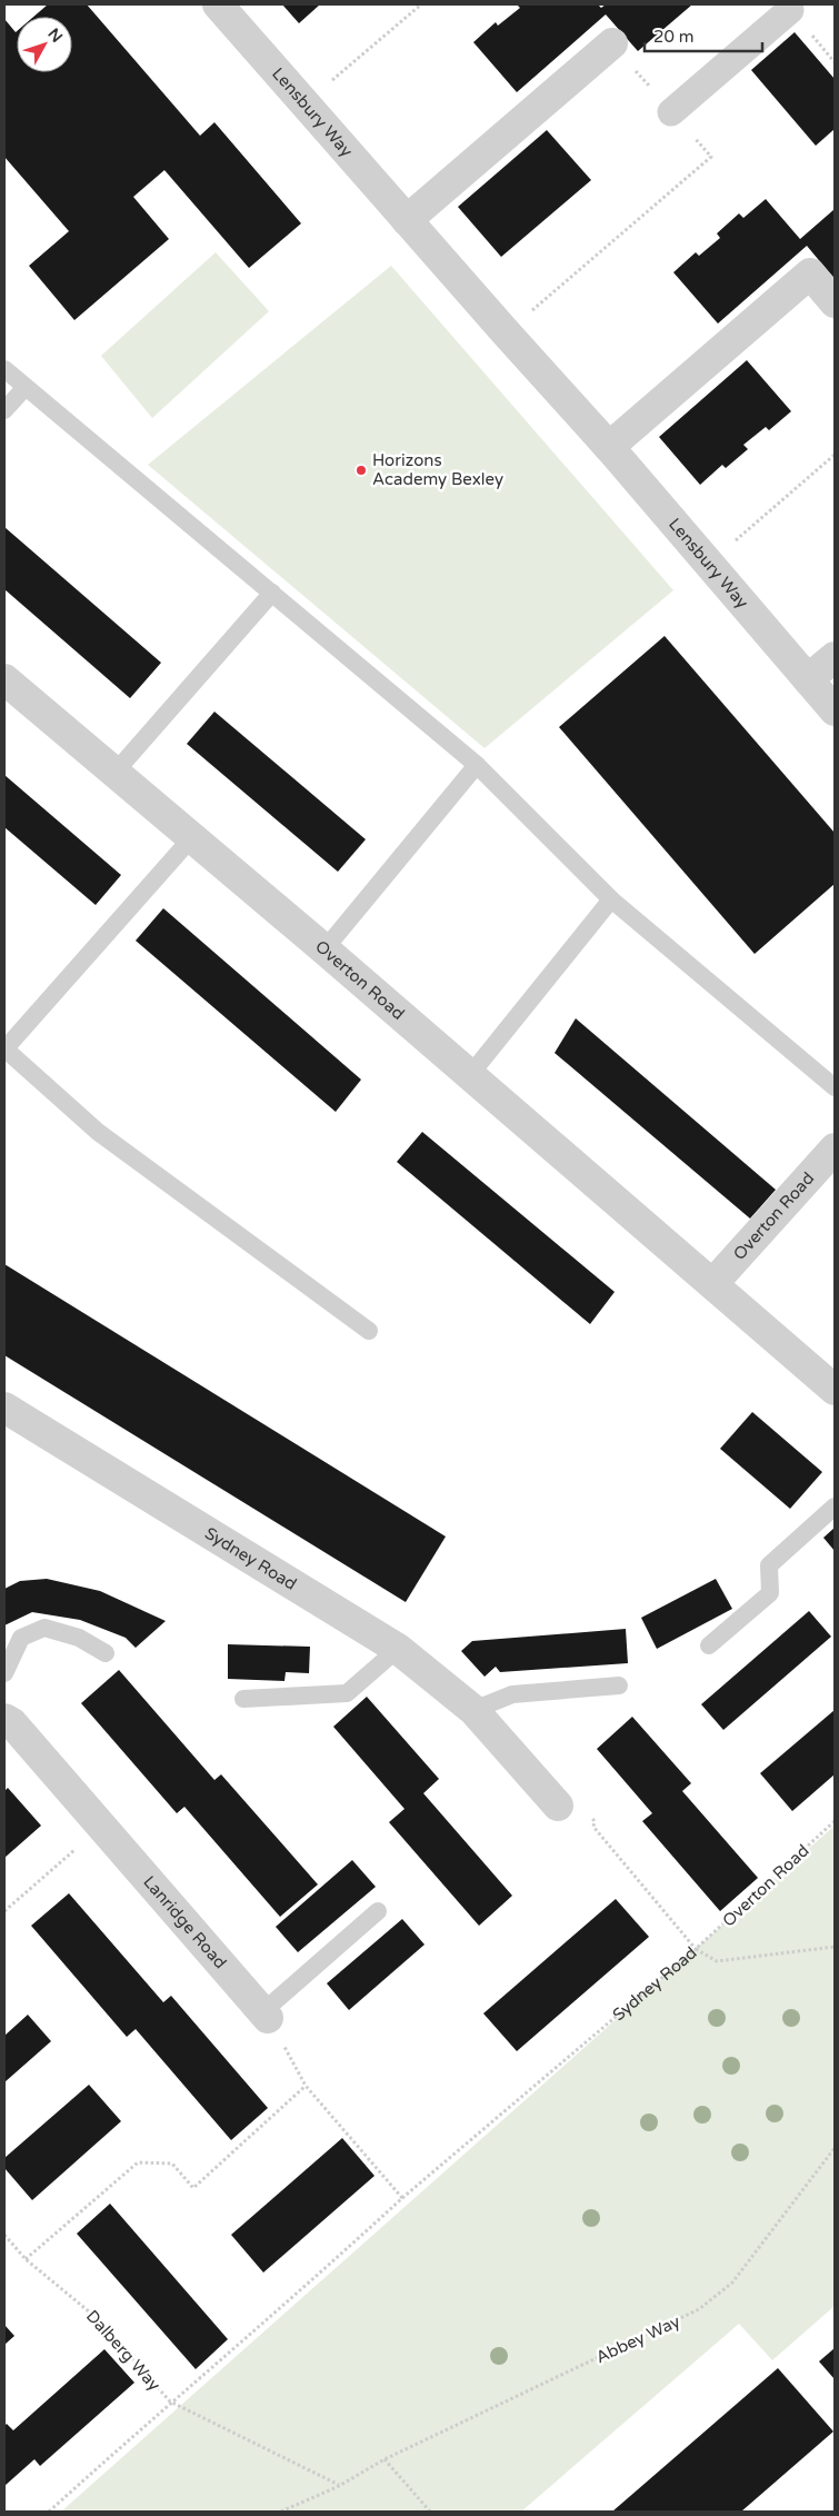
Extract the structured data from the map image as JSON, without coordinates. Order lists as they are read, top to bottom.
{
  "streets": {
    "street": [
      "Lensbury Way",
      "Overton Road",
      "Sydney Road",
      "Lanridge Road"
    ],
    "path": ["Abbey Way", "Dalberg Way"]
  },
  "crossings": [
    ["Overton Road", "Sydney Road"],
    ["Sydney Road", "Dalberg Way"]
  ],
  "places": ["Horizons Academy Bexley"],
  "scale_bar": "20 m",
  "north": "top right"
}
